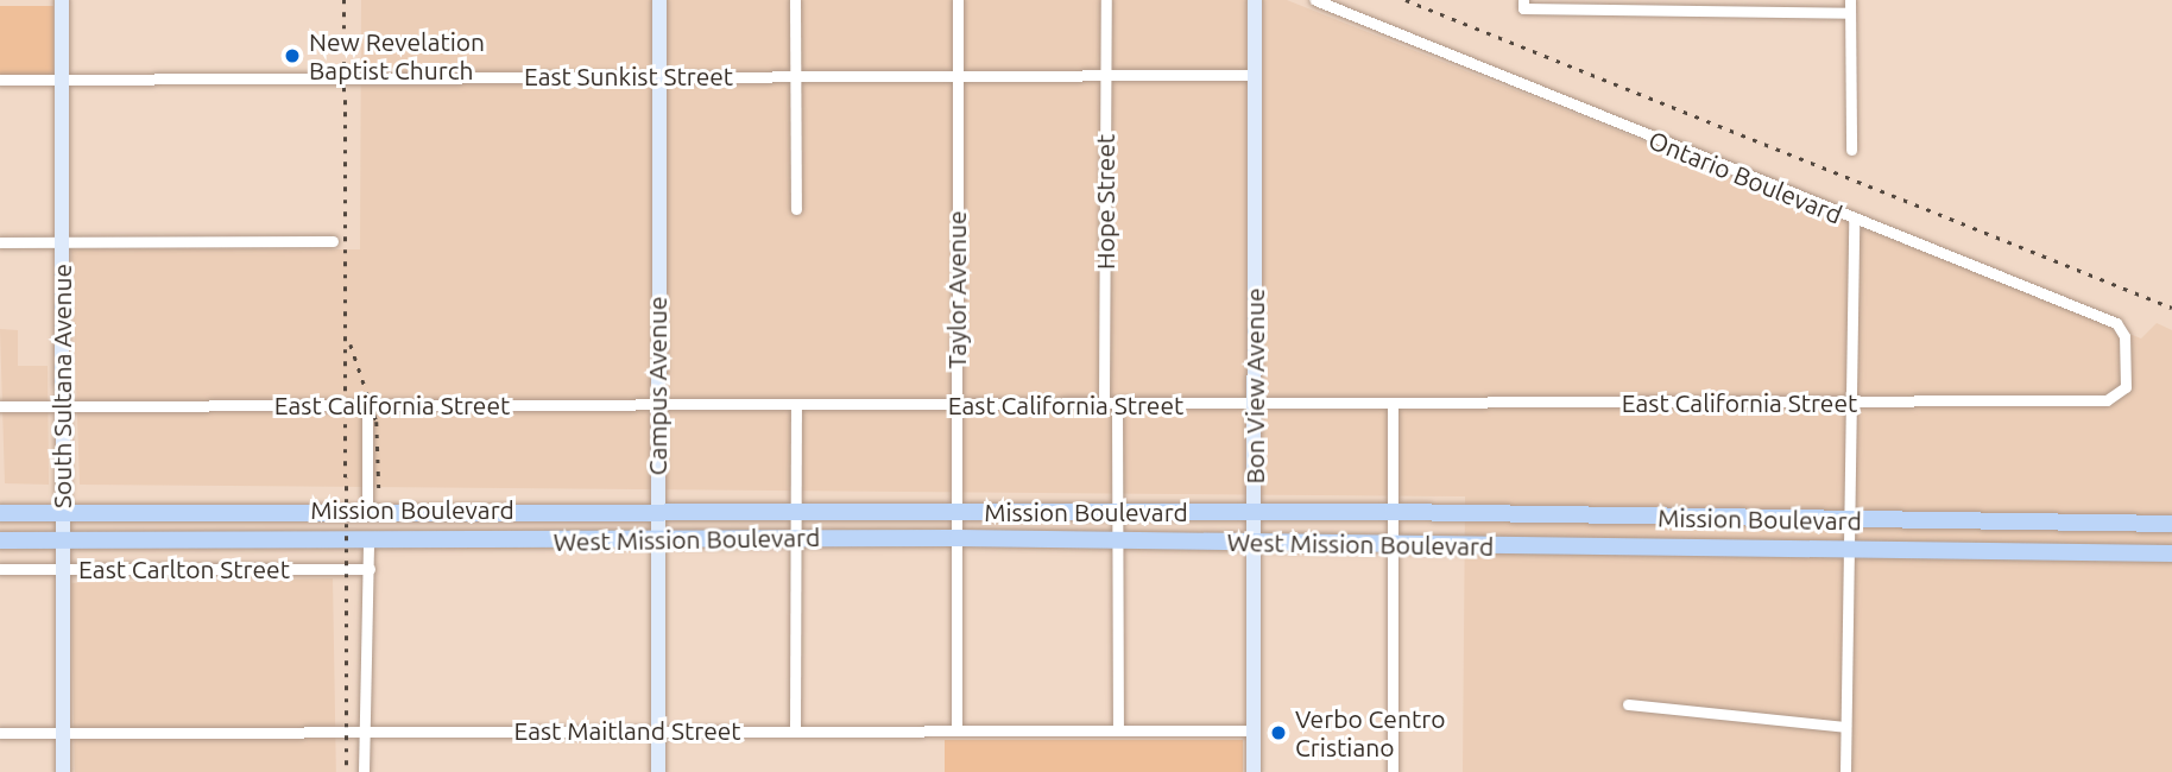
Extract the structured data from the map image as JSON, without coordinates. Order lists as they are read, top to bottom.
{
  "streets": {
    "main road": ["Mission Boulevard", "West Mission Boulevard"],
    "street": [
      "East Sunkist Street",
      "Ontario Boulevard",
      "Hope Street",
      "Taylor Avenue",
      "South Sultana Avenue",
      "Campus Avenue",
      "Bon View Avenue",
      "East California Street",
      "East Carlton Street",
      "East Maitland Street"
    ]
  },
  "crossings": [
    ["East Sunkist Street", "Hope Street"],
    ["East Sunkist Street", "Taylor Avenue"],
    ["East Sunkist Street", "South Sultana Avenue"],
    ["East Sunkist Street", "Campus Avenue"],
    ["East Sunkist Street", "Bon View Avenue"],
    ["Ontario Boulevard", "East California Street"],
    ["Hope Street", "East California Street"],
    ["Taylor Avenue", "East California Street"],
    ["Taylor Avenue", "Mission Boulevard"],
    ["Taylor Avenue", "West Mission Boulevard"],
    ["Taylor Avenue", "East Maitland Street"],
    ["South Sultana Avenue", "East California Street"],
    ["South Sultana Avenue", "Mission Boulevard"],
    ["South Sultana Avenue", "West Mission Boulevard"],
    ["South Sultana Avenue", "East Carlton Street"],
    ["South Sultana Avenue", "East Maitland Street"],
    ["Campus Avenue", "East California Street"],
    ["Campus Avenue", "Mission Boulevard"],
    ["Campus Avenue", "West Mission Boulevard"],
    ["Campus Avenue", "East Maitland Street"],
    ["Bon View Avenue", "East California Street"],
    ["Bon View Avenue", "Mission Boulevard"],
    ["Bon View Avenue", "West Mission Boulevard"],
    ["Bon View Avenue", "East Maitland Street"]
  ],
  "places": ["New Revelation Baptist Church", "Verbo Centro Cristiano"]
}
